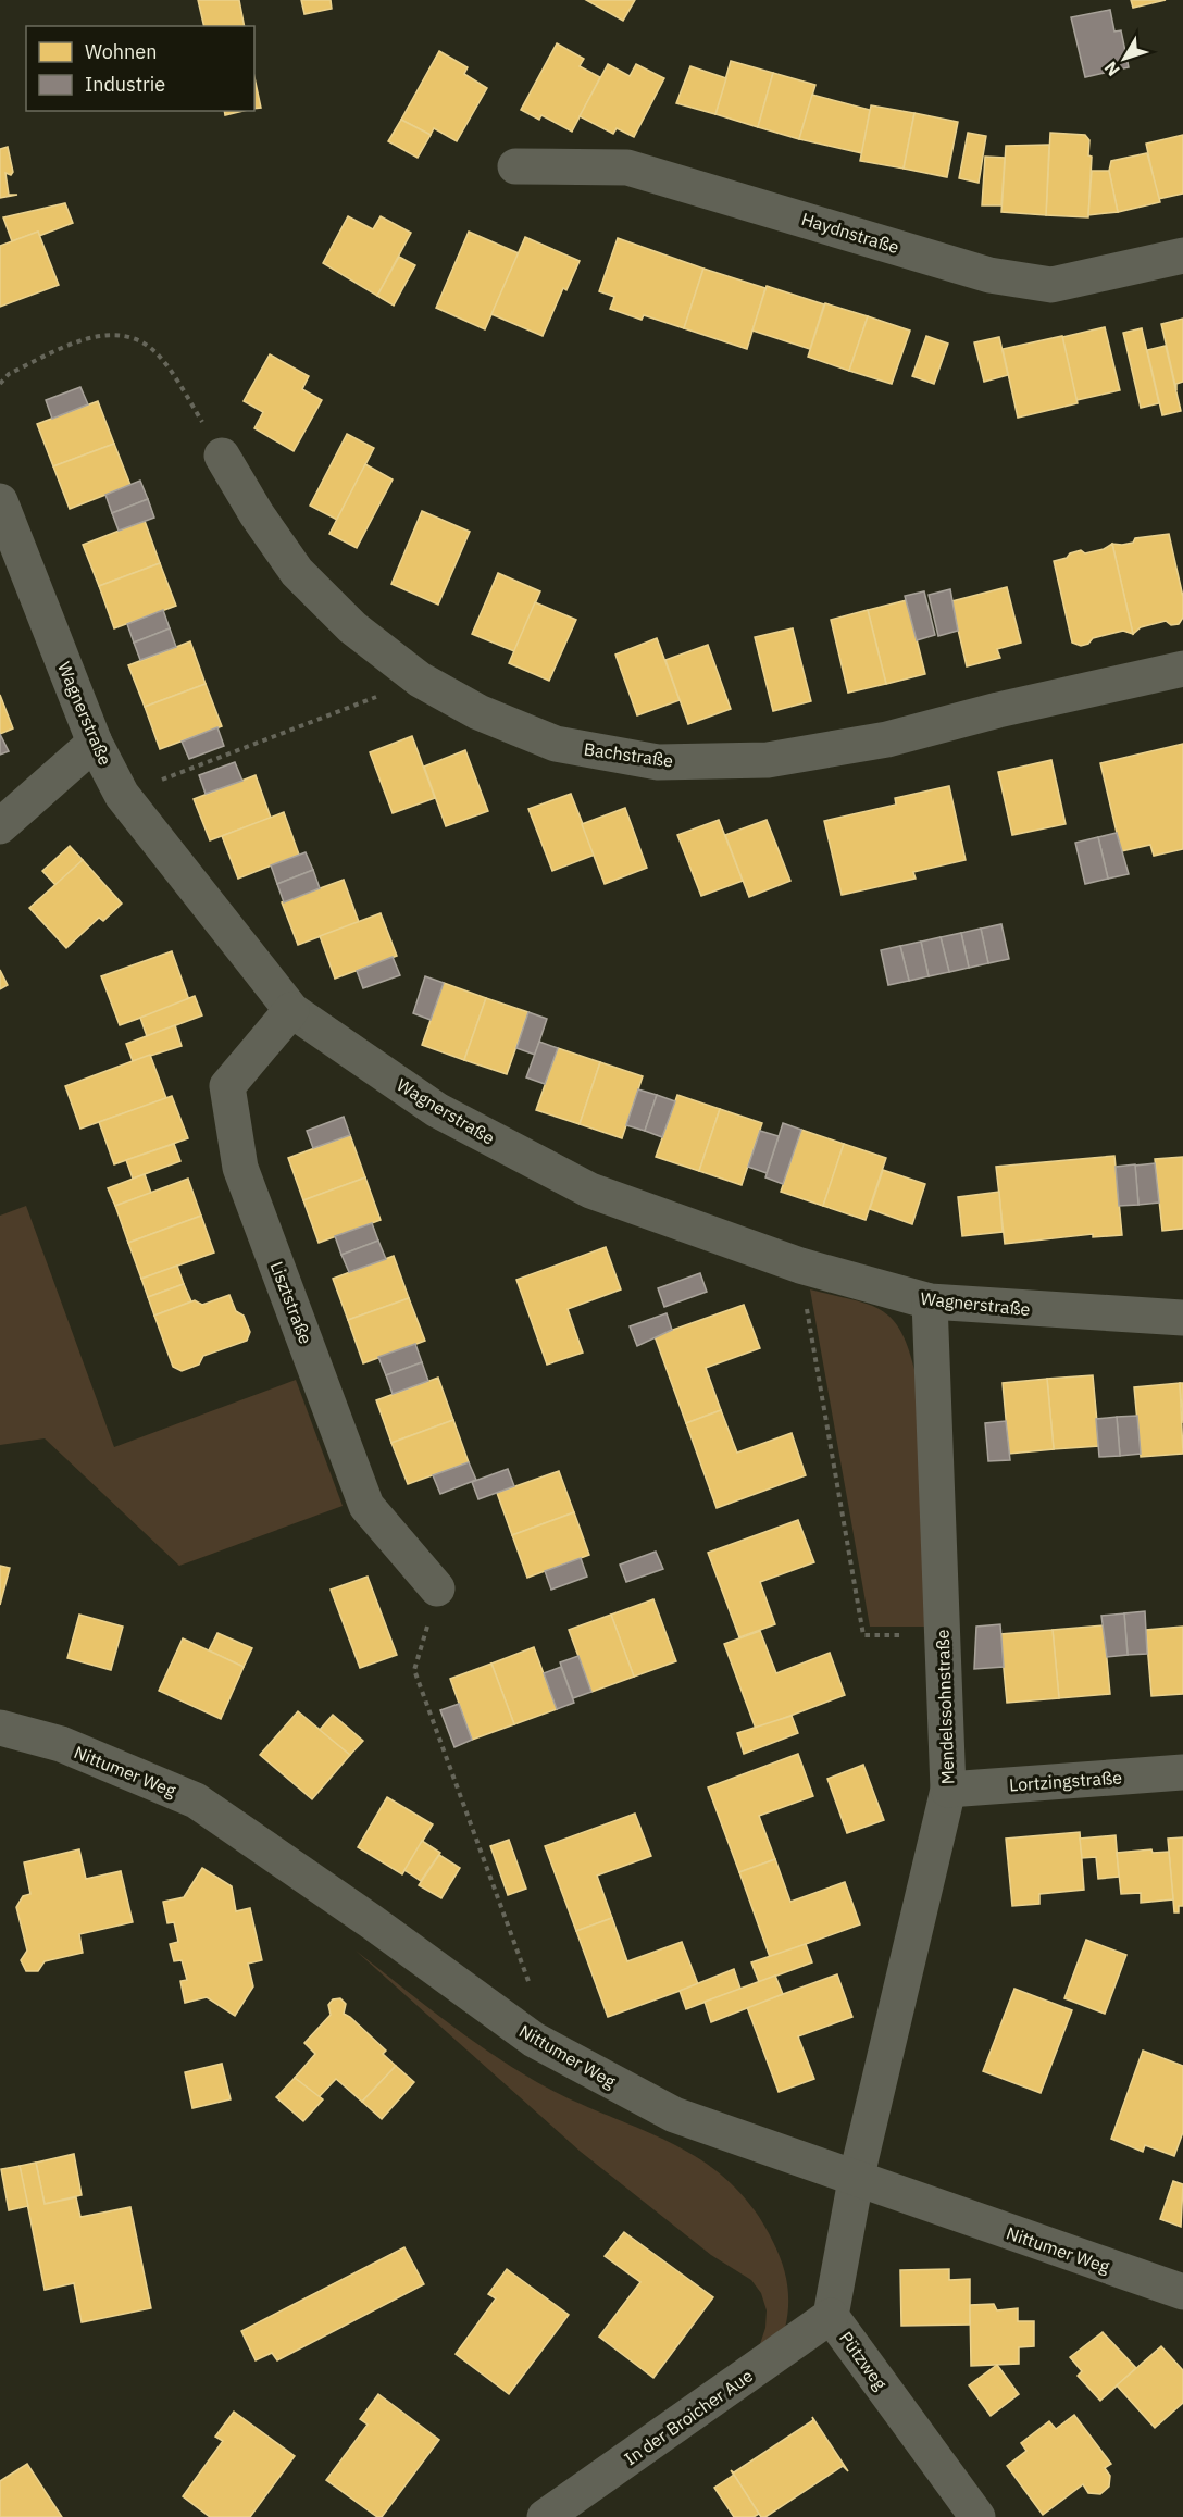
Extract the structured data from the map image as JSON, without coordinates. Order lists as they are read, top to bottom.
{
  "streets": {
    "street": [
      "Haydnstraße",
      "Wagnerstraße",
      "Bachstraße",
      "Lisztstraße",
      "Mendelssohnstraße",
      "Nittumer Weg",
      "Lortzingstraße",
      "Pützweg",
      "In der Broicher Aue"
    ]
  },
  "crossings": [
    ["Wagnerstraße", "Lisztstraße"],
    ["Wagnerstraße", "Mendelssohnstraße"],
    ["Mendelssohnstraße", "Nittumer Weg"],
    ["Mendelssohnstraße", "Lortzingstraße"],
    ["Mendelssohnstraße", "Pützweg"],
    ["Nittumer Weg", "Pützweg"],
    ["Pützweg", "In der Broicher Aue"]
  ],
  "legend": ["Wohnen", "Industrie"],
  "north": "bottom left"
}
